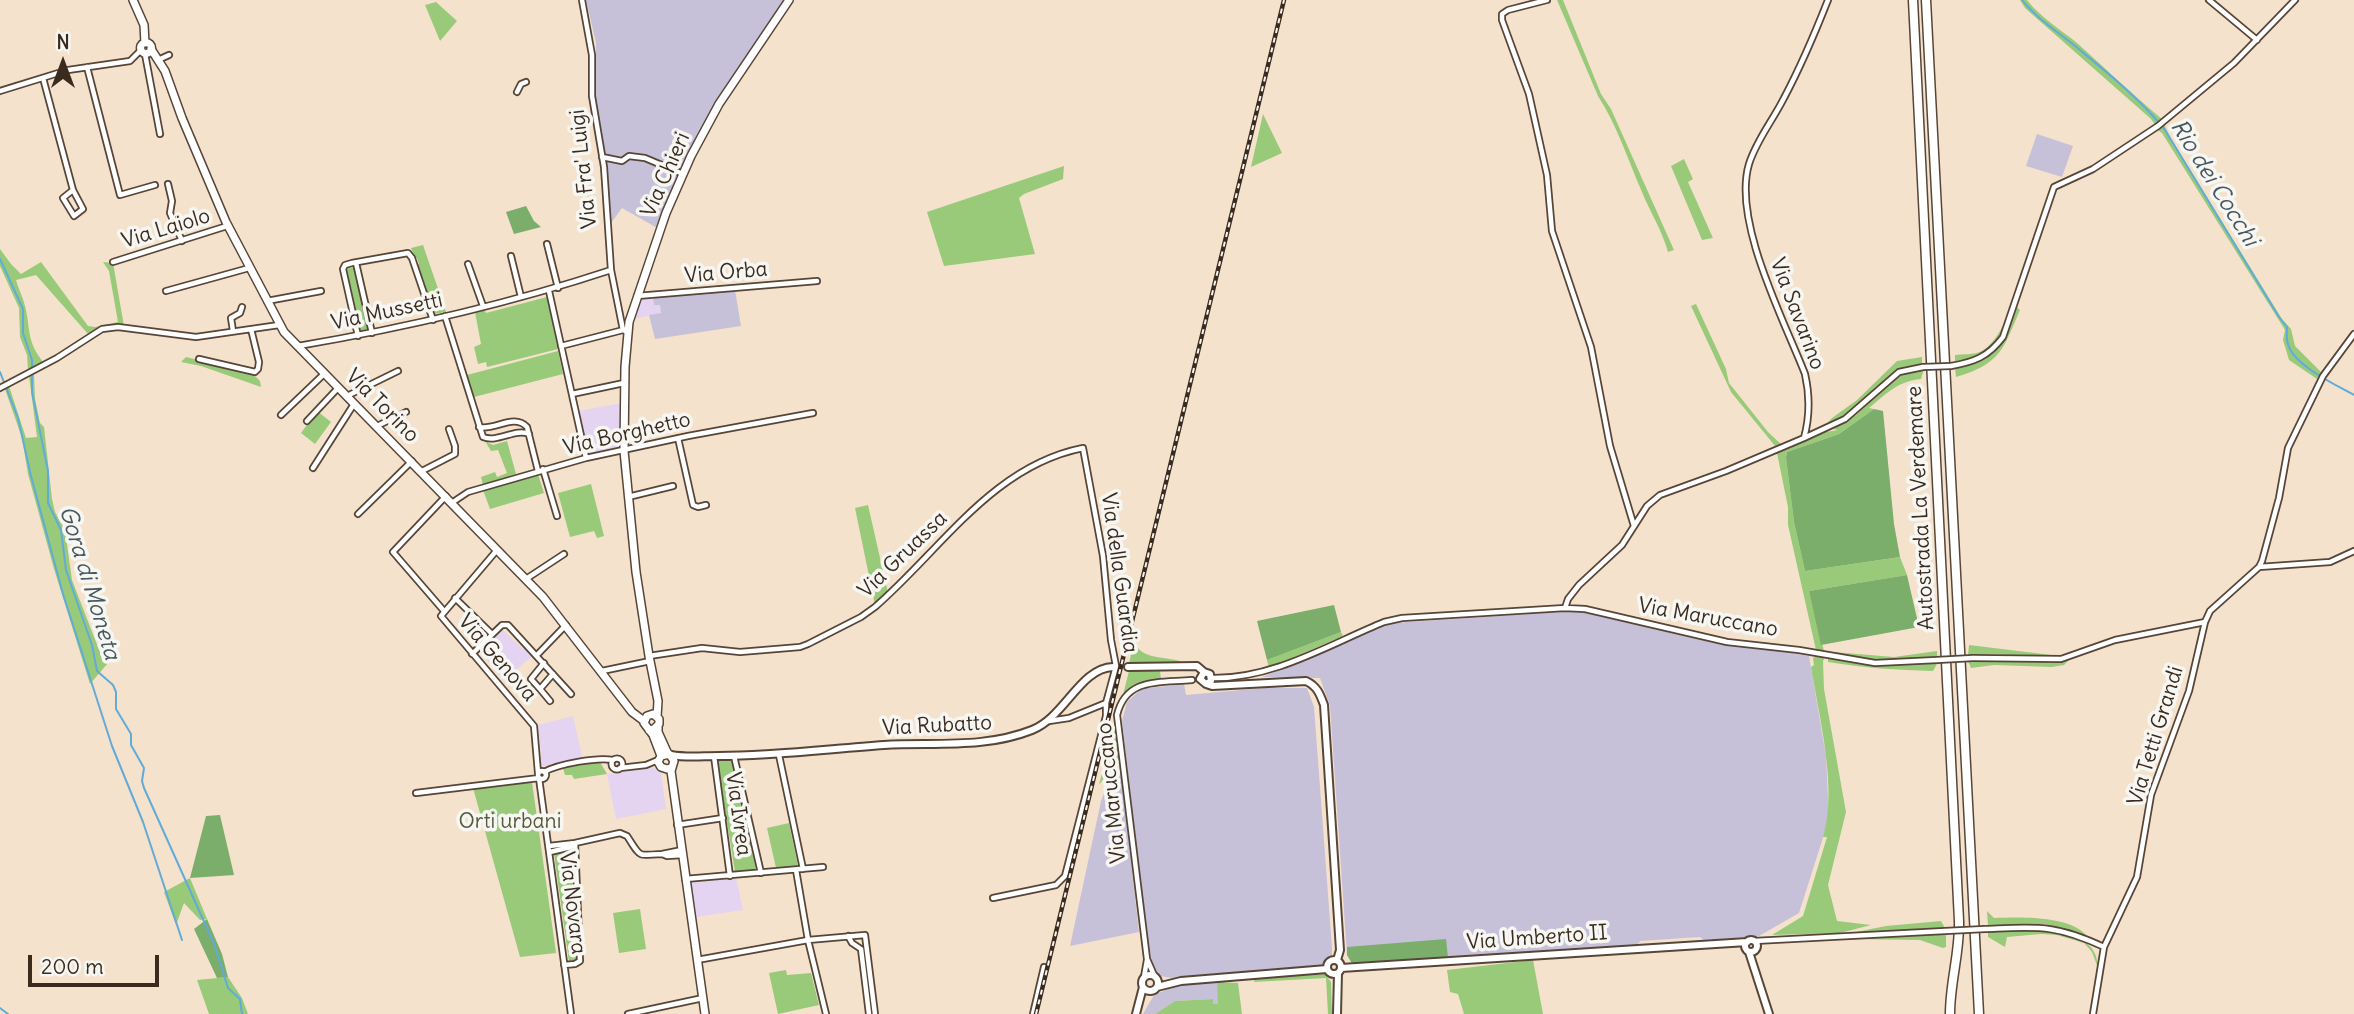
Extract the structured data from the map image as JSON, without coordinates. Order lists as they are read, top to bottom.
{
  "streets": {
    "highway": ["Autostrada La Verdemare"],
    "main road": ["Via Chieri", "Via Torino"],
    "street": [
      "Via Fra' Luigi",
      "Via Laiolo",
      "Via Orba",
      "Via Mussetti",
      "Via Savarino",
      "Via Borghetto",
      "Via Gruassa",
      "Via della Guardia",
      "Via Maruccano",
      "Via Genova",
      "Via Rubatto",
      "Via Tetti Grandi",
      "Via Ivrea",
      "Via Novara",
      "Via Umberto II"
    ]
  },
  "crossings": [
    ["Via Fra' Luigi", "Via Chieri"],
    ["Via Fra' Luigi", "Via Mussetti"],
    ["Via Chieri", "Via Orba"],
    ["Via Chieri", "Via Torino"],
    ["Via Chieri", "Via Borghetto"],
    ["Via Chieri", "Via Gruassa"],
    ["Via Chieri", "Via Rubatto"],
    ["Via Laiolo", "Via Torino"],
    ["Via Mussetti", "Via Torino"],
    ["Via Torino", "Via Borghetto"],
    ["Via Torino", "Via Gruassa"],
    ["Via Torino", "Via Genova"],
    ["Via Gruassa", "Via della Guardia"],
    ["Via Maruccano", "Via Tetti Grandi"],
    ["Via Maruccano", "Via Umberto II"],
    ["Via Genova", "Via Novara"],
    ["Via Rubatto", "Via Ivrea"],
    ["Via Tetti Grandi", "Via Umberto II"]
  ],
  "water": ["Rio dei Cocchi", "Gora di Moneta"],
  "parks": ["Orti urbani"],
  "scale_bar": "200 m",
  "north": "top"
}
